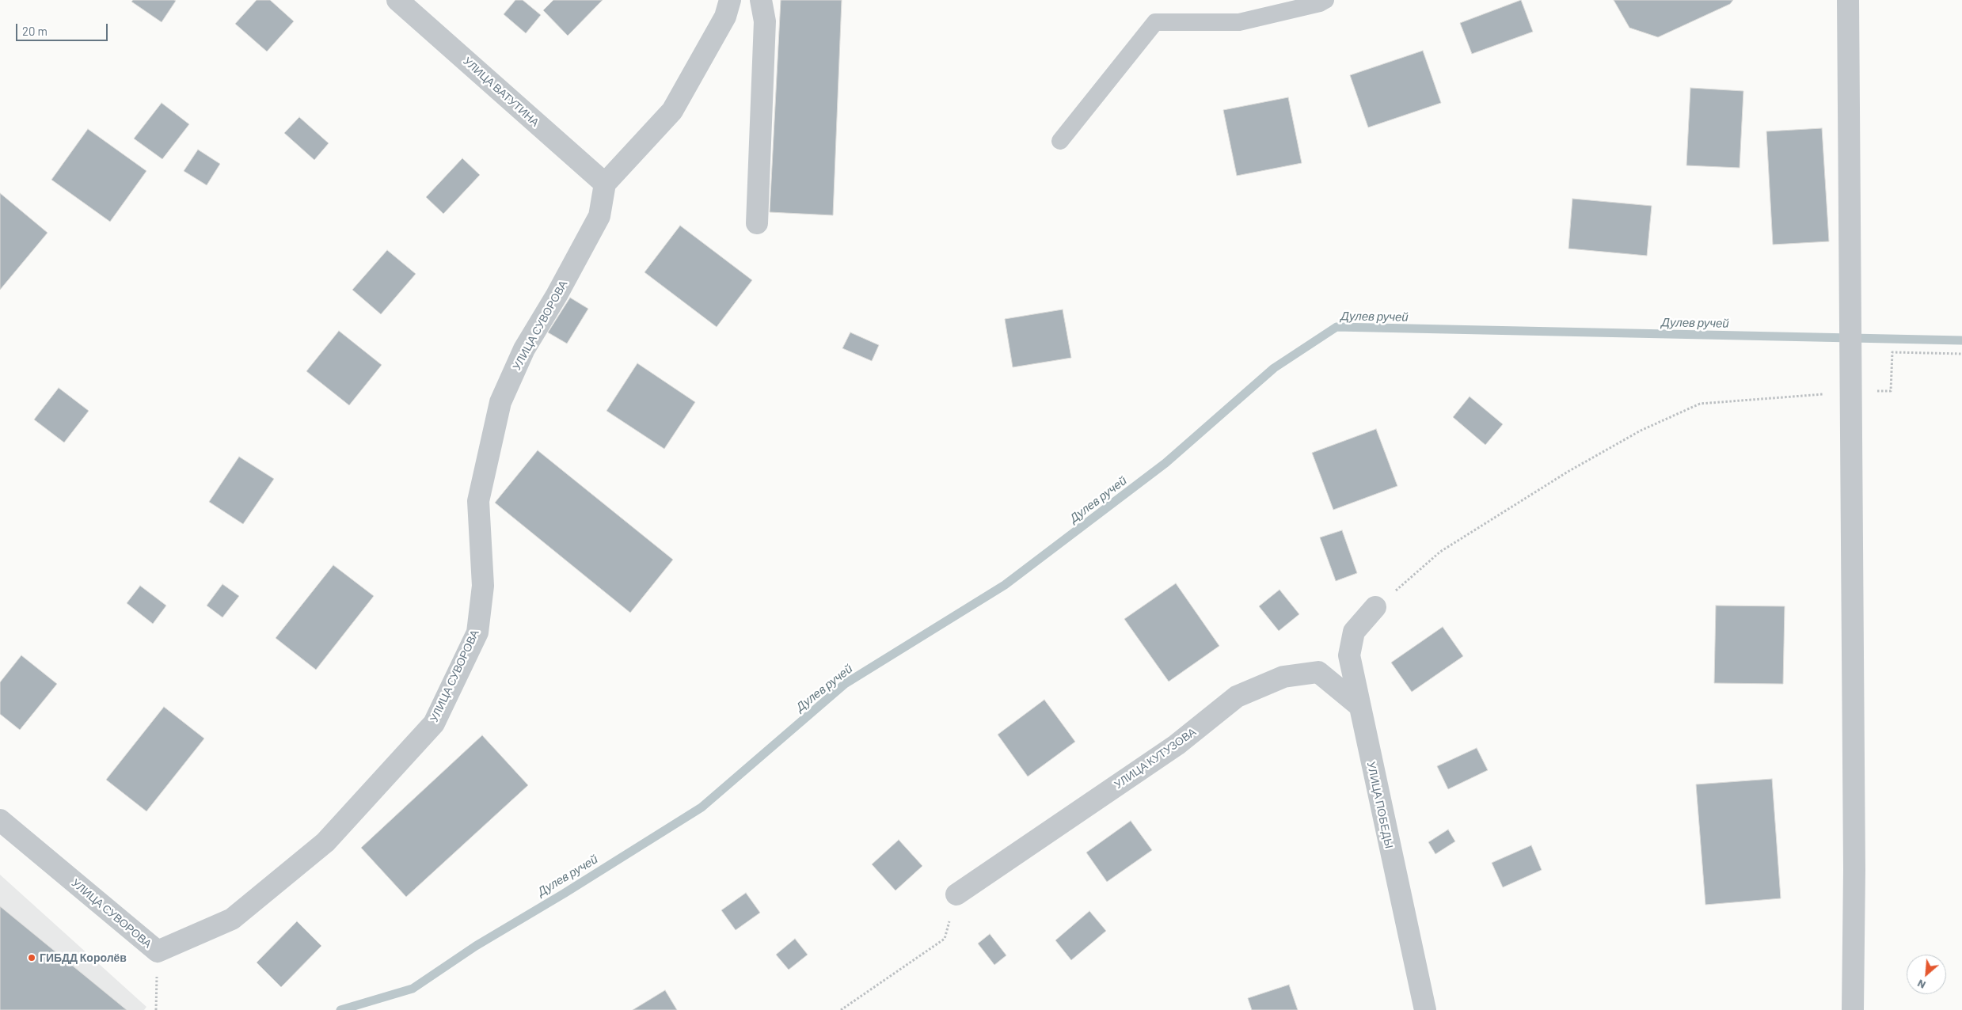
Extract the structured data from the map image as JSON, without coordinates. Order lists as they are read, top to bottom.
{
  "streets": {
    "street": [
      "УЛИЦА ВАТУТИНА",
      "УЛИЦА СУВОРОВА",
      "УЛИЦА КУТУЗОВА",
      "УЛИЦА ПОБЕДЫ"
    ]
  },
  "crossings": [
    ["УЛИЦА ВАТУТИНА", "УЛИЦА СУВОРОВА"],
    ["УЛИЦА КУТУЗОВА", "УЛИЦА ПОБЕДЫ"]
  ],
  "water": ["Дулев ручей"],
  "places": ["ГИБДД Королёв"],
  "scale_bar": "20 m",
  "north": "bottom left"
}
